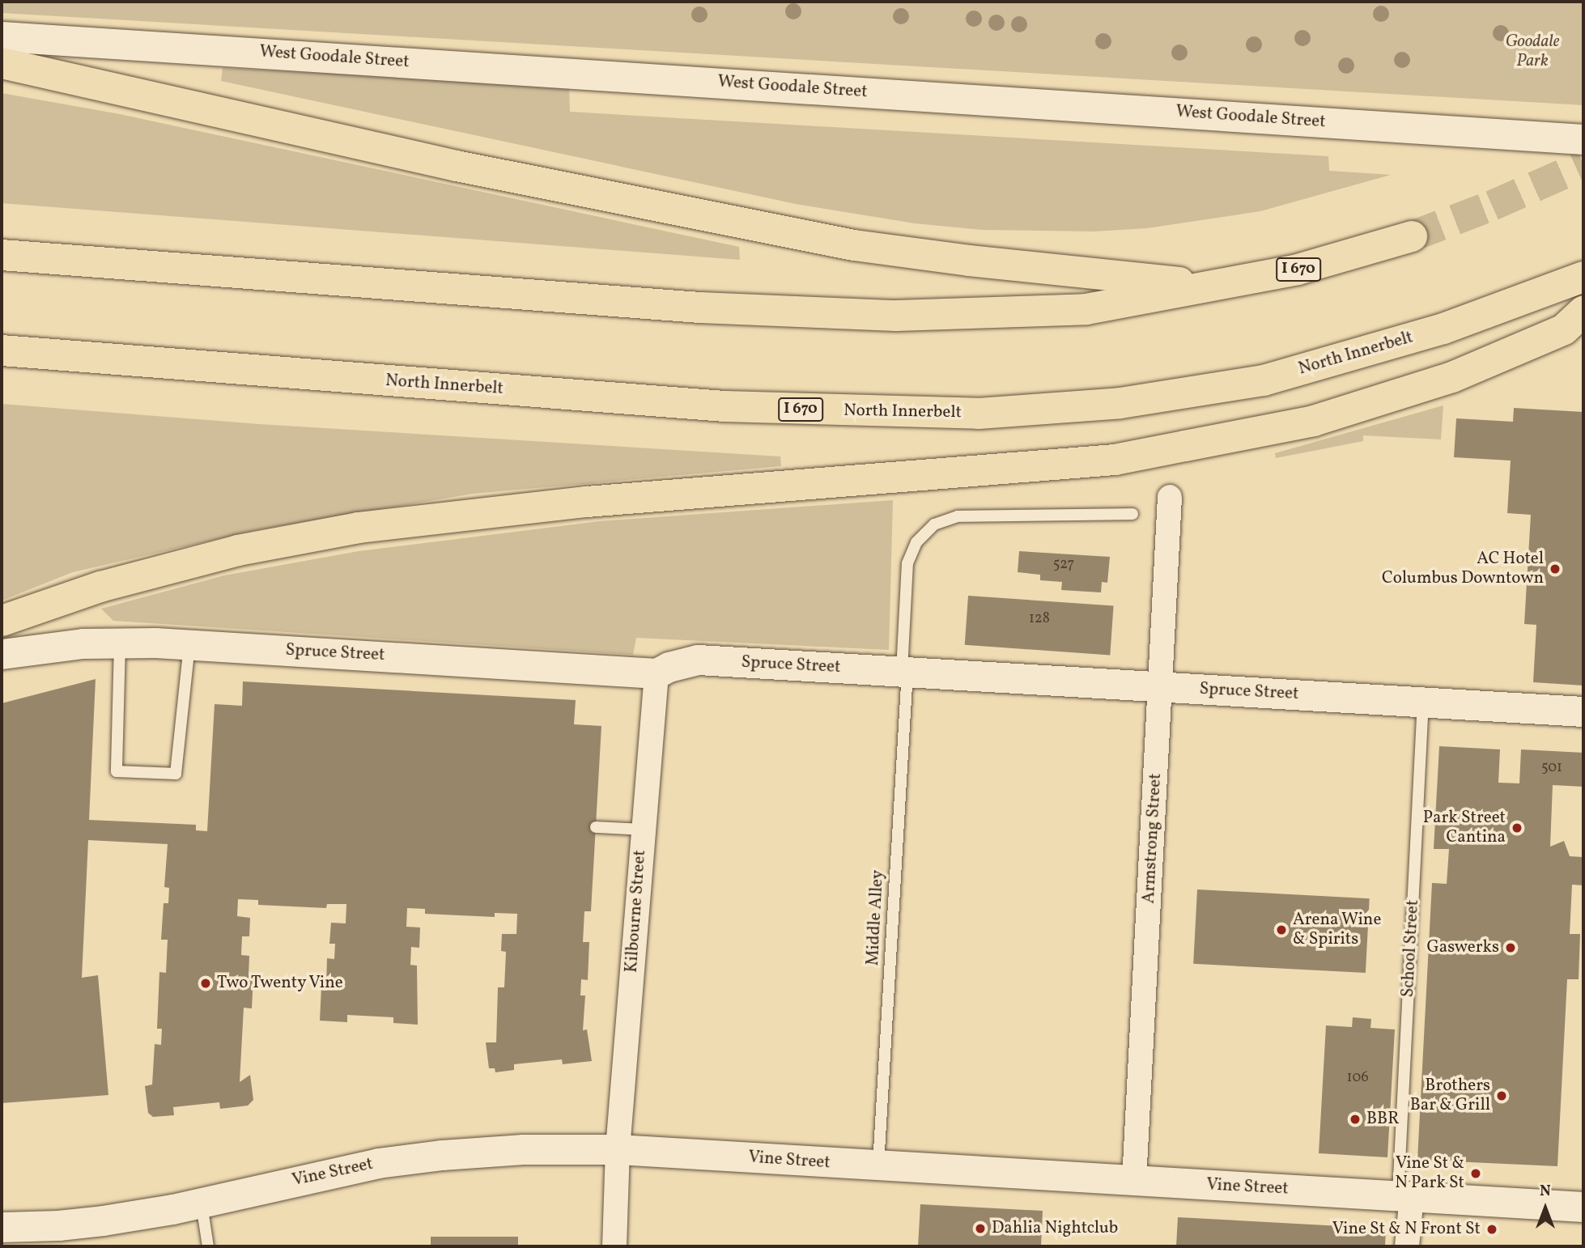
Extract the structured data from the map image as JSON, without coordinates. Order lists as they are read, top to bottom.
{
  "streets": {
    "highway": ["I 670", "North Innerbelt"],
    "street": [
      "West Goodale Street",
      "Spruce Street",
      "Armstrong Street",
      "Kilbourne Street",
      "School Street",
      "Vine Street"
    ],
    "lane": ["Middle Alley"]
  },
  "crossings": [
    ["Spruce Street", "Armstrong Street"],
    ["Spruce Street", "Kilbourne Street"],
    ["Spruce Street", "Middle Alley"],
    ["Spruce Street", "School Street"],
    ["Armstrong Street", "Vine Street"],
    ["Kilbourne Street", "Vine Street"],
    ["Middle Alley", "Vine Street"],
    ["School Street", "Vine Street"]
  ],
  "parks": ["Goodale Park"],
  "places": [
    "AC Hotel Columbus Downtown",
    "Park Street Cantina",
    "Arena Wine & Spirits",
    "Gaswerks",
    "Two Twenty Vine",
    "Brothers Bar & Grill",
    "BBR",
    "Vine St & N Park St",
    "Dahlia Nightclub",
    "Vine St & N Front St"
  ],
  "house_numbers": [
    "527",
    "128",
    "501",
    "106"
  ],
  "north": "top"
}
